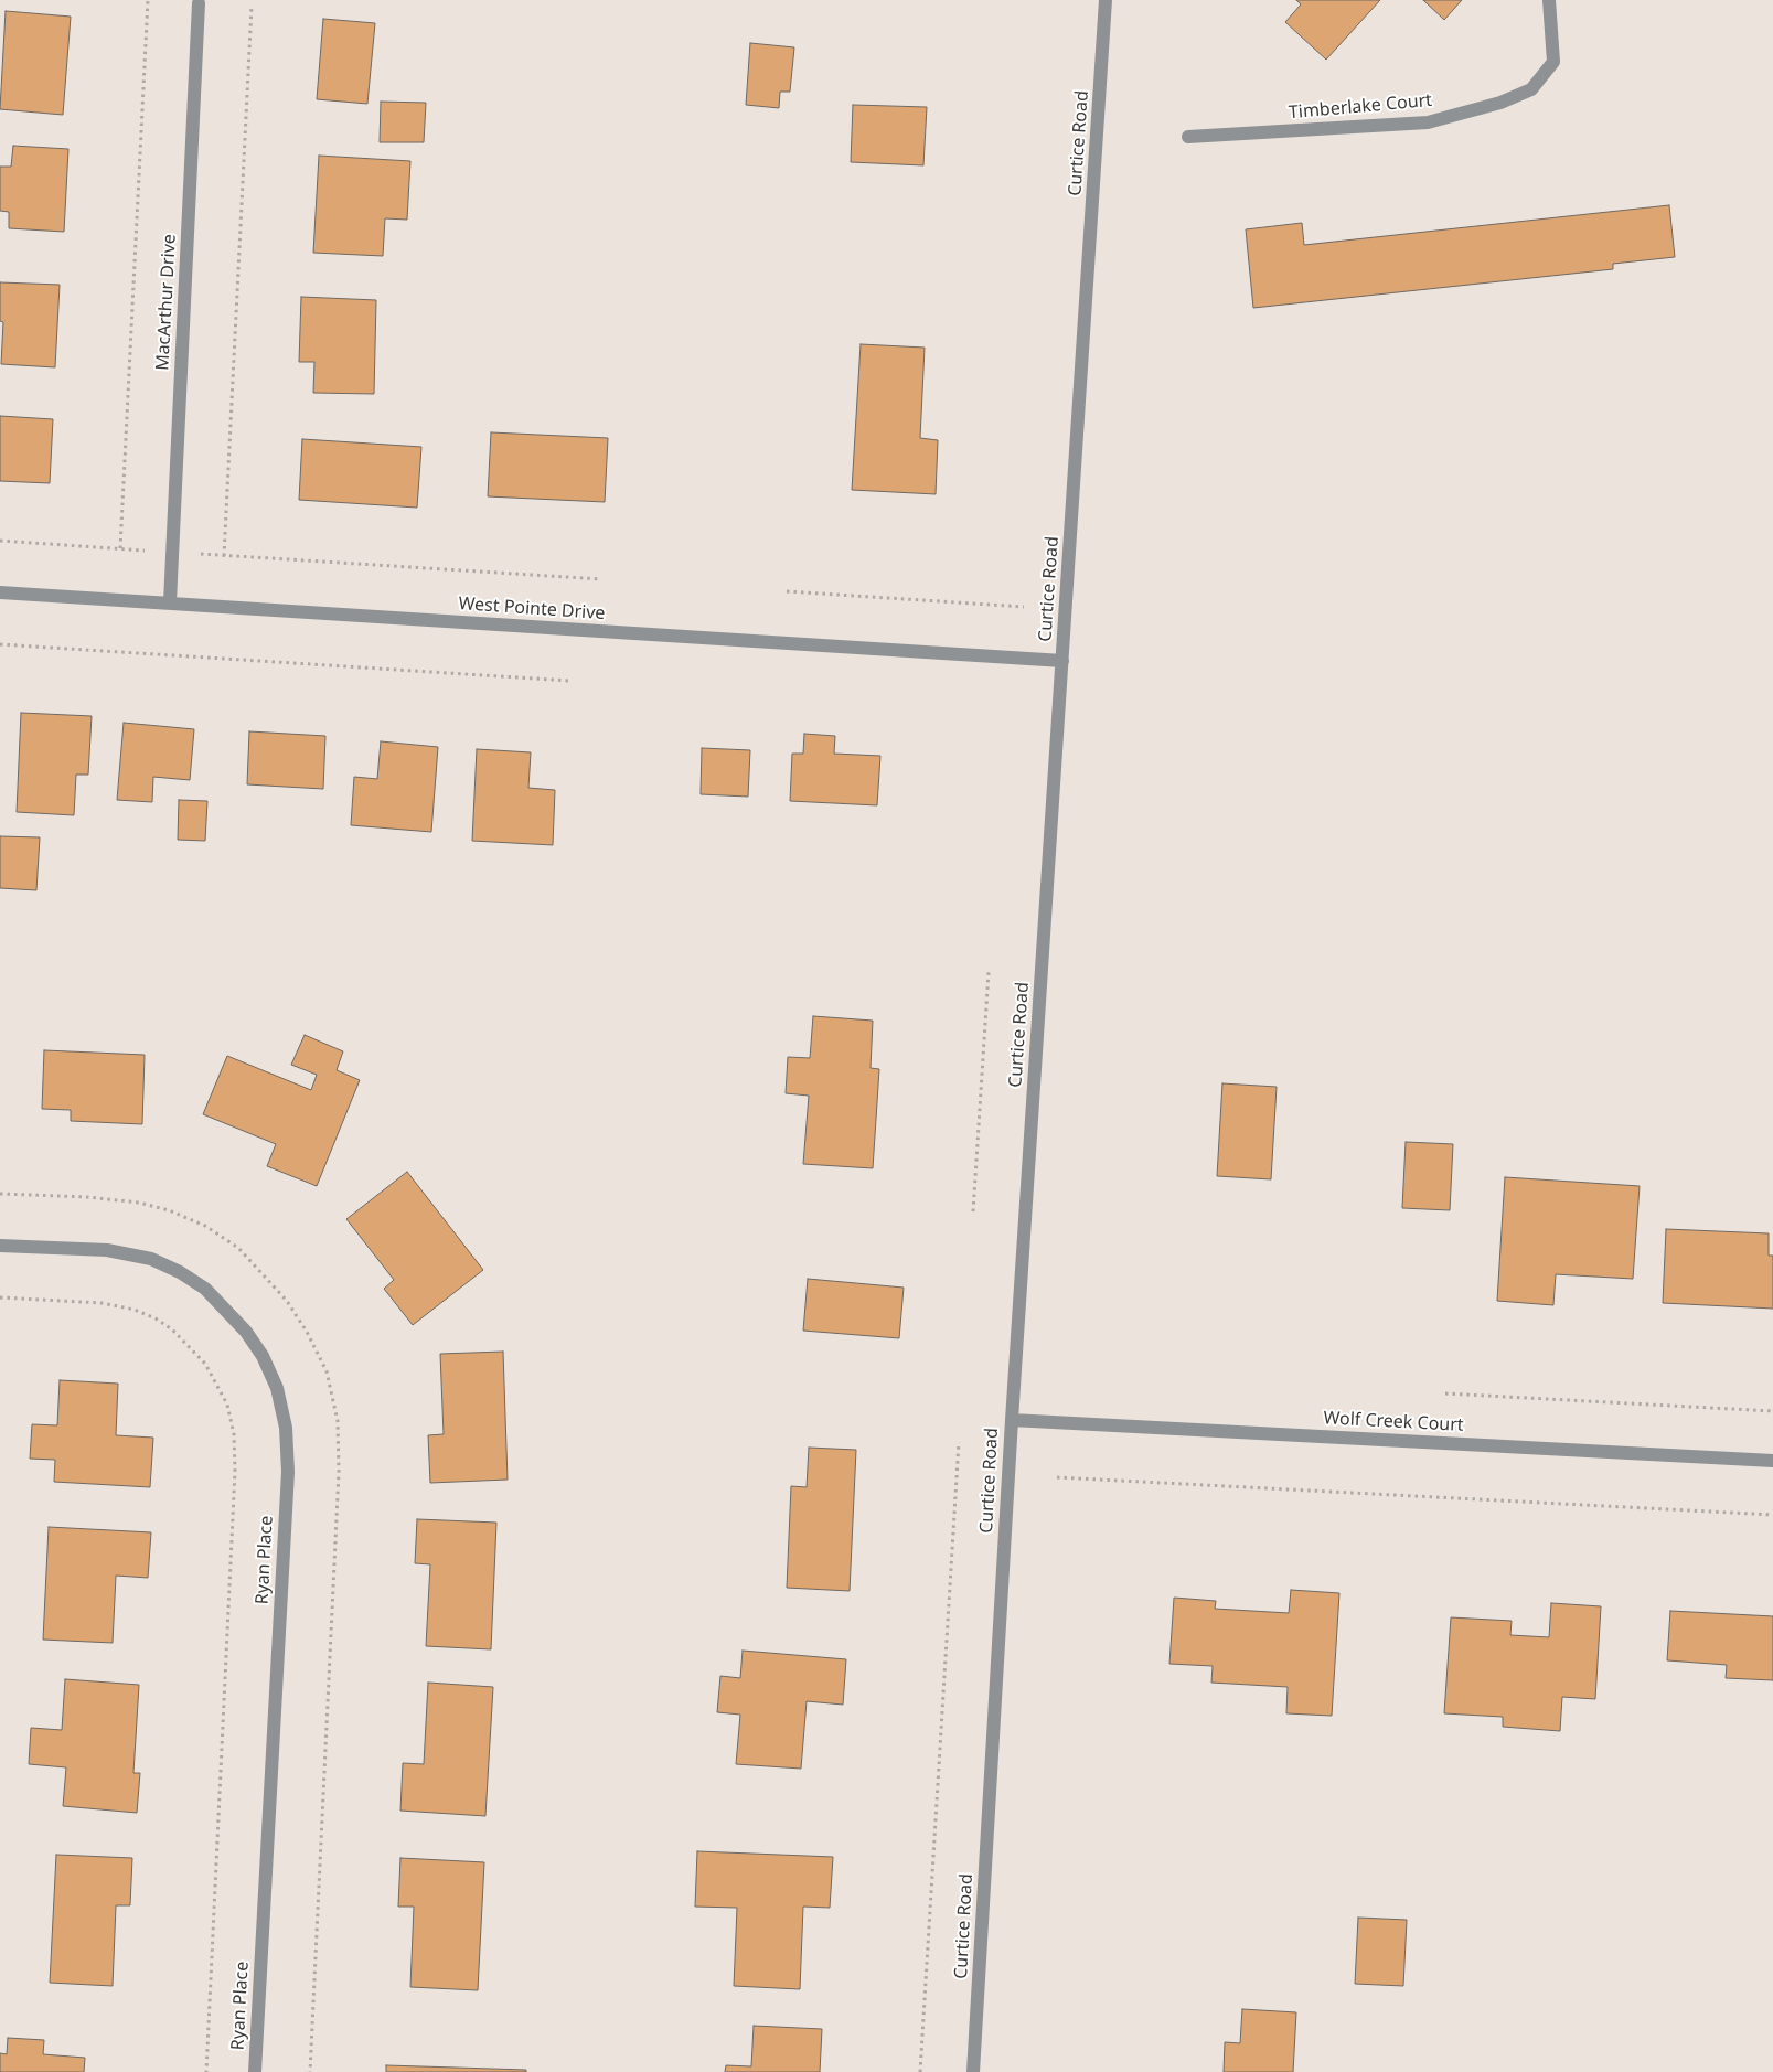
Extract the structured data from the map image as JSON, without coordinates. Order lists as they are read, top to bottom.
{
  "streets": {
    "street": [
      "Timberlake Court",
      "Curtice Road",
      "MacArthur Drive",
      "West Pointe Drive",
      "Wolf Creek Court",
      "Ryan Place"
    ]
  },
  "crossings": [
    ["Curtice Road", "West Pointe Drive"],
    ["Curtice Road", "Wolf Creek Court"],
    ["MacArthur Drive", "West Pointe Drive"]
  ]
}
